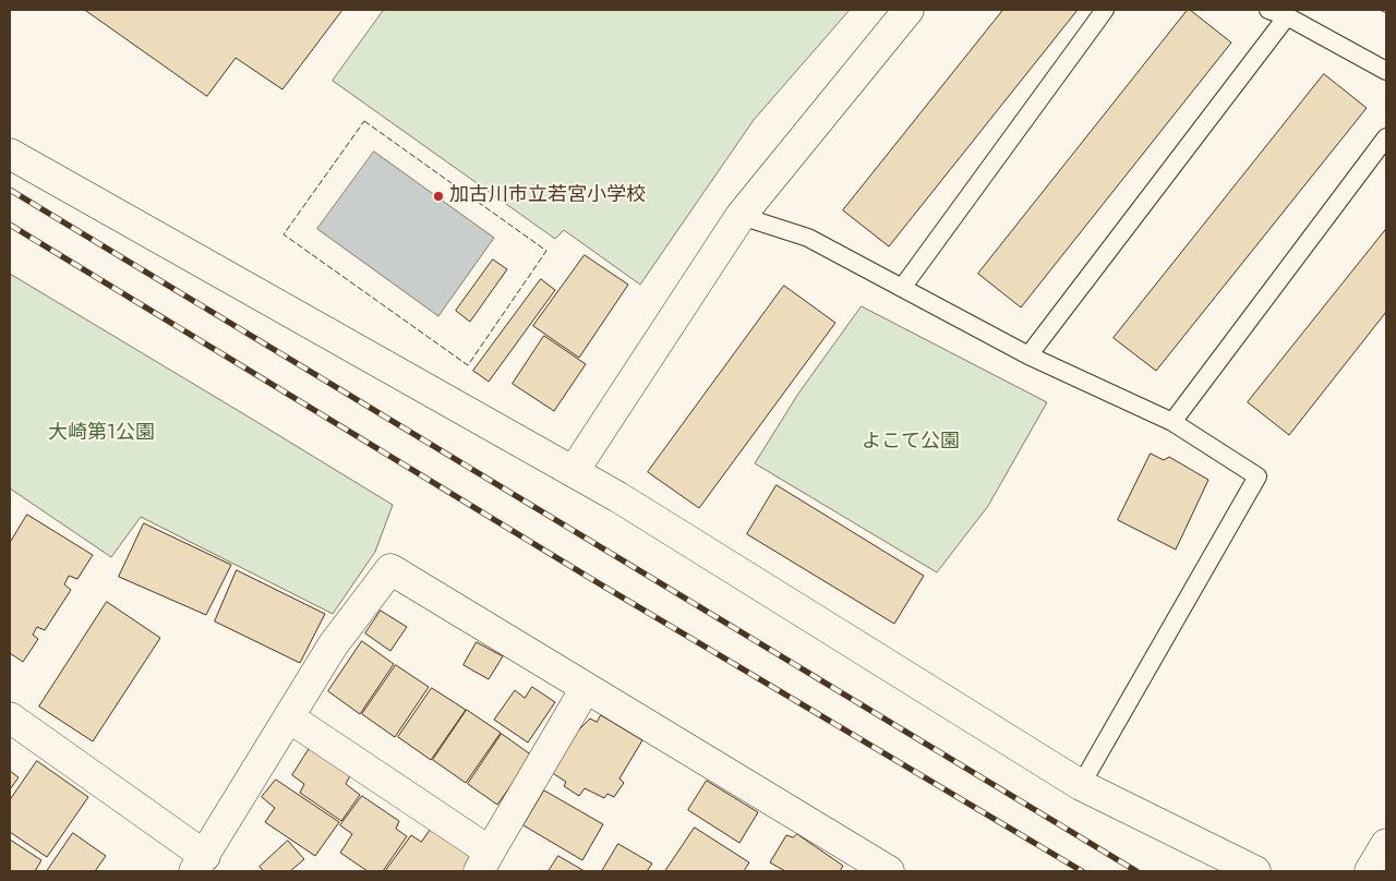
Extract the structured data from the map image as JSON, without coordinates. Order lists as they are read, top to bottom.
{
  "parks": ["大崎第1公園", "よこて公園"],
  "places": ["加古川市立若宮小学校"]
}
